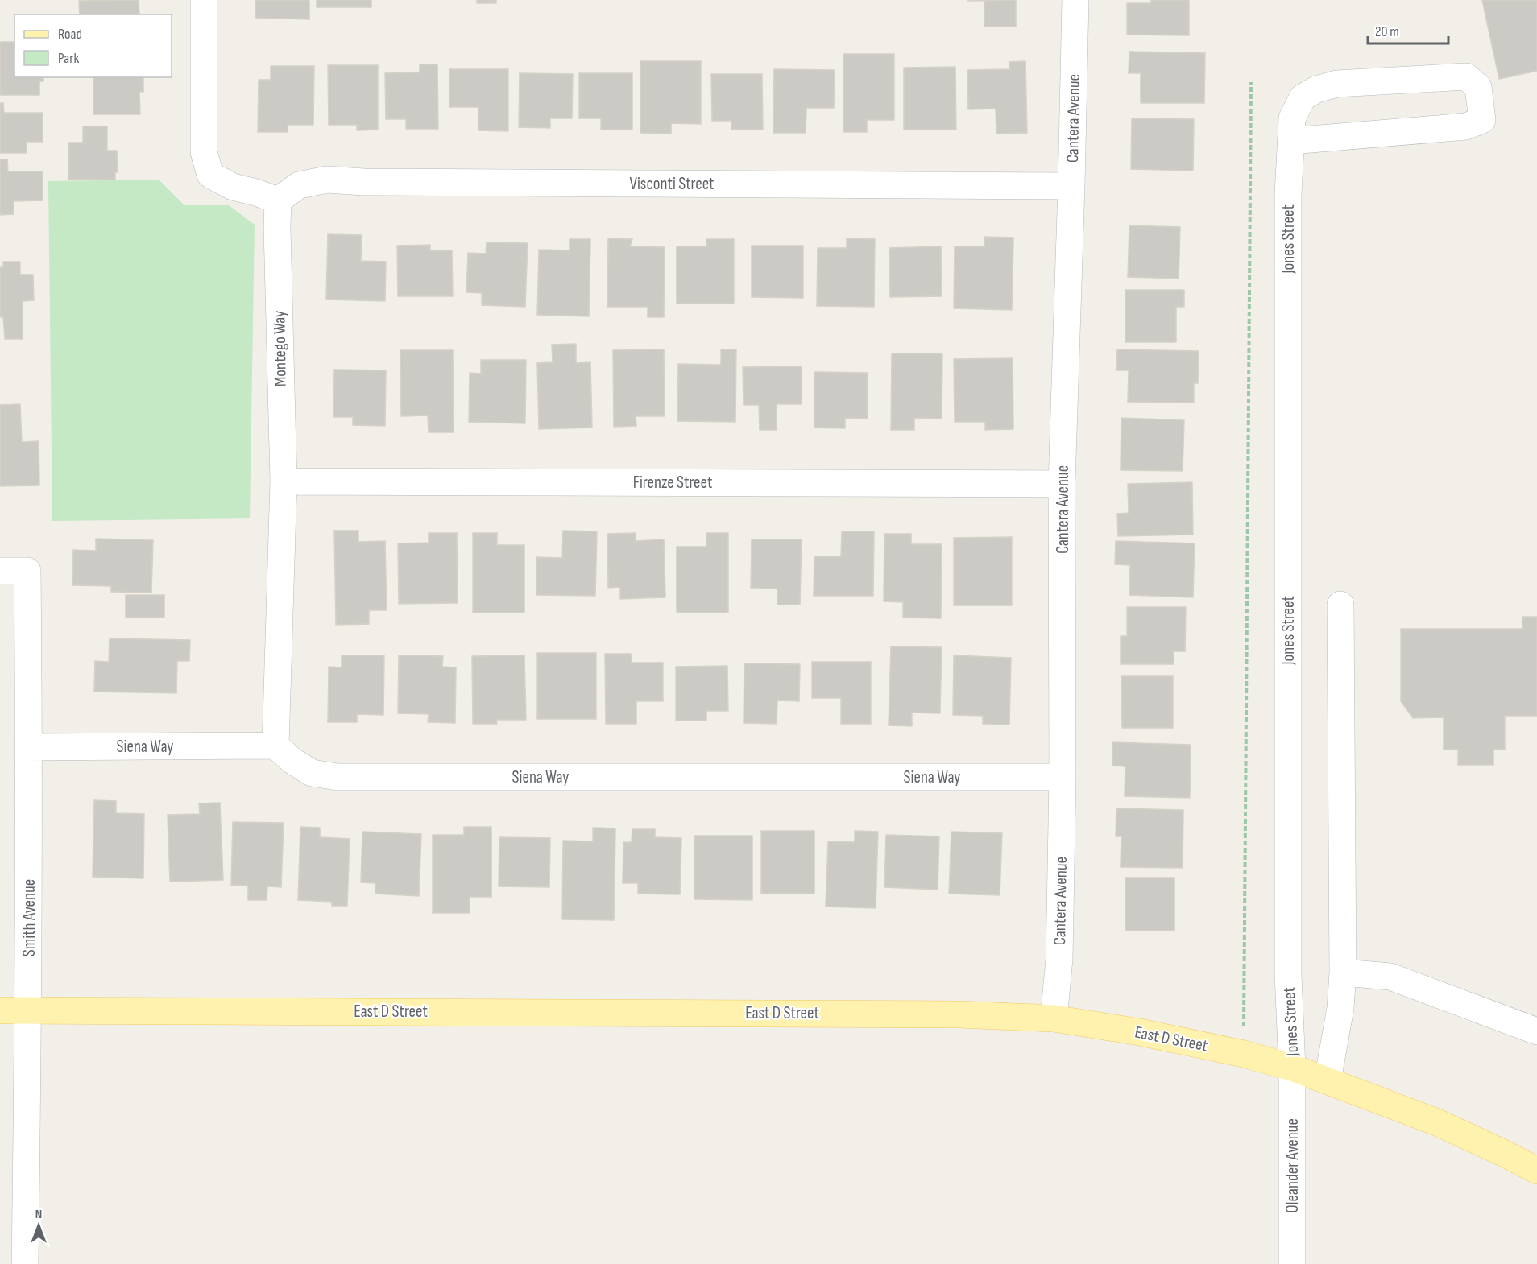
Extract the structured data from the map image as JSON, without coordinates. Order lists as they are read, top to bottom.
{
  "streets": {
    "main road": ["East D Street"],
    "street": [
      "Cantera Avenue",
      "Visconti Street",
      "Jones Street",
      "Montego Way",
      "Firenze Street",
      "Siena Way",
      "Smith Avenue",
      "Oleander Avenue"
    ]
  },
  "crossings": [
    ["Cantera Avenue", "Visconti Street"],
    ["Cantera Avenue", "Firenze Street"],
    ["Cantera Avenue", "Siena Way"],
    ["Cantera Avenue", "East D Street"],
    ["Visconti Street", "Montego Way"],
    ["Jones Street", "East D Street"],
    ["Jones Street", "Oleander Avenue"],
    ["Montego Way", "Firenze Street"],
    ["Montego Way", "Siena Way"],
    ["Siena Way", "Smith Avenue"],
    ["Smith Avenue", "East D Street"],
    ["East D Street", "Oleander Avenue"]
  ],
  "legend": ["Road", "Park"],
  "scale_bar": "20 m",
  "north": "top"
}
